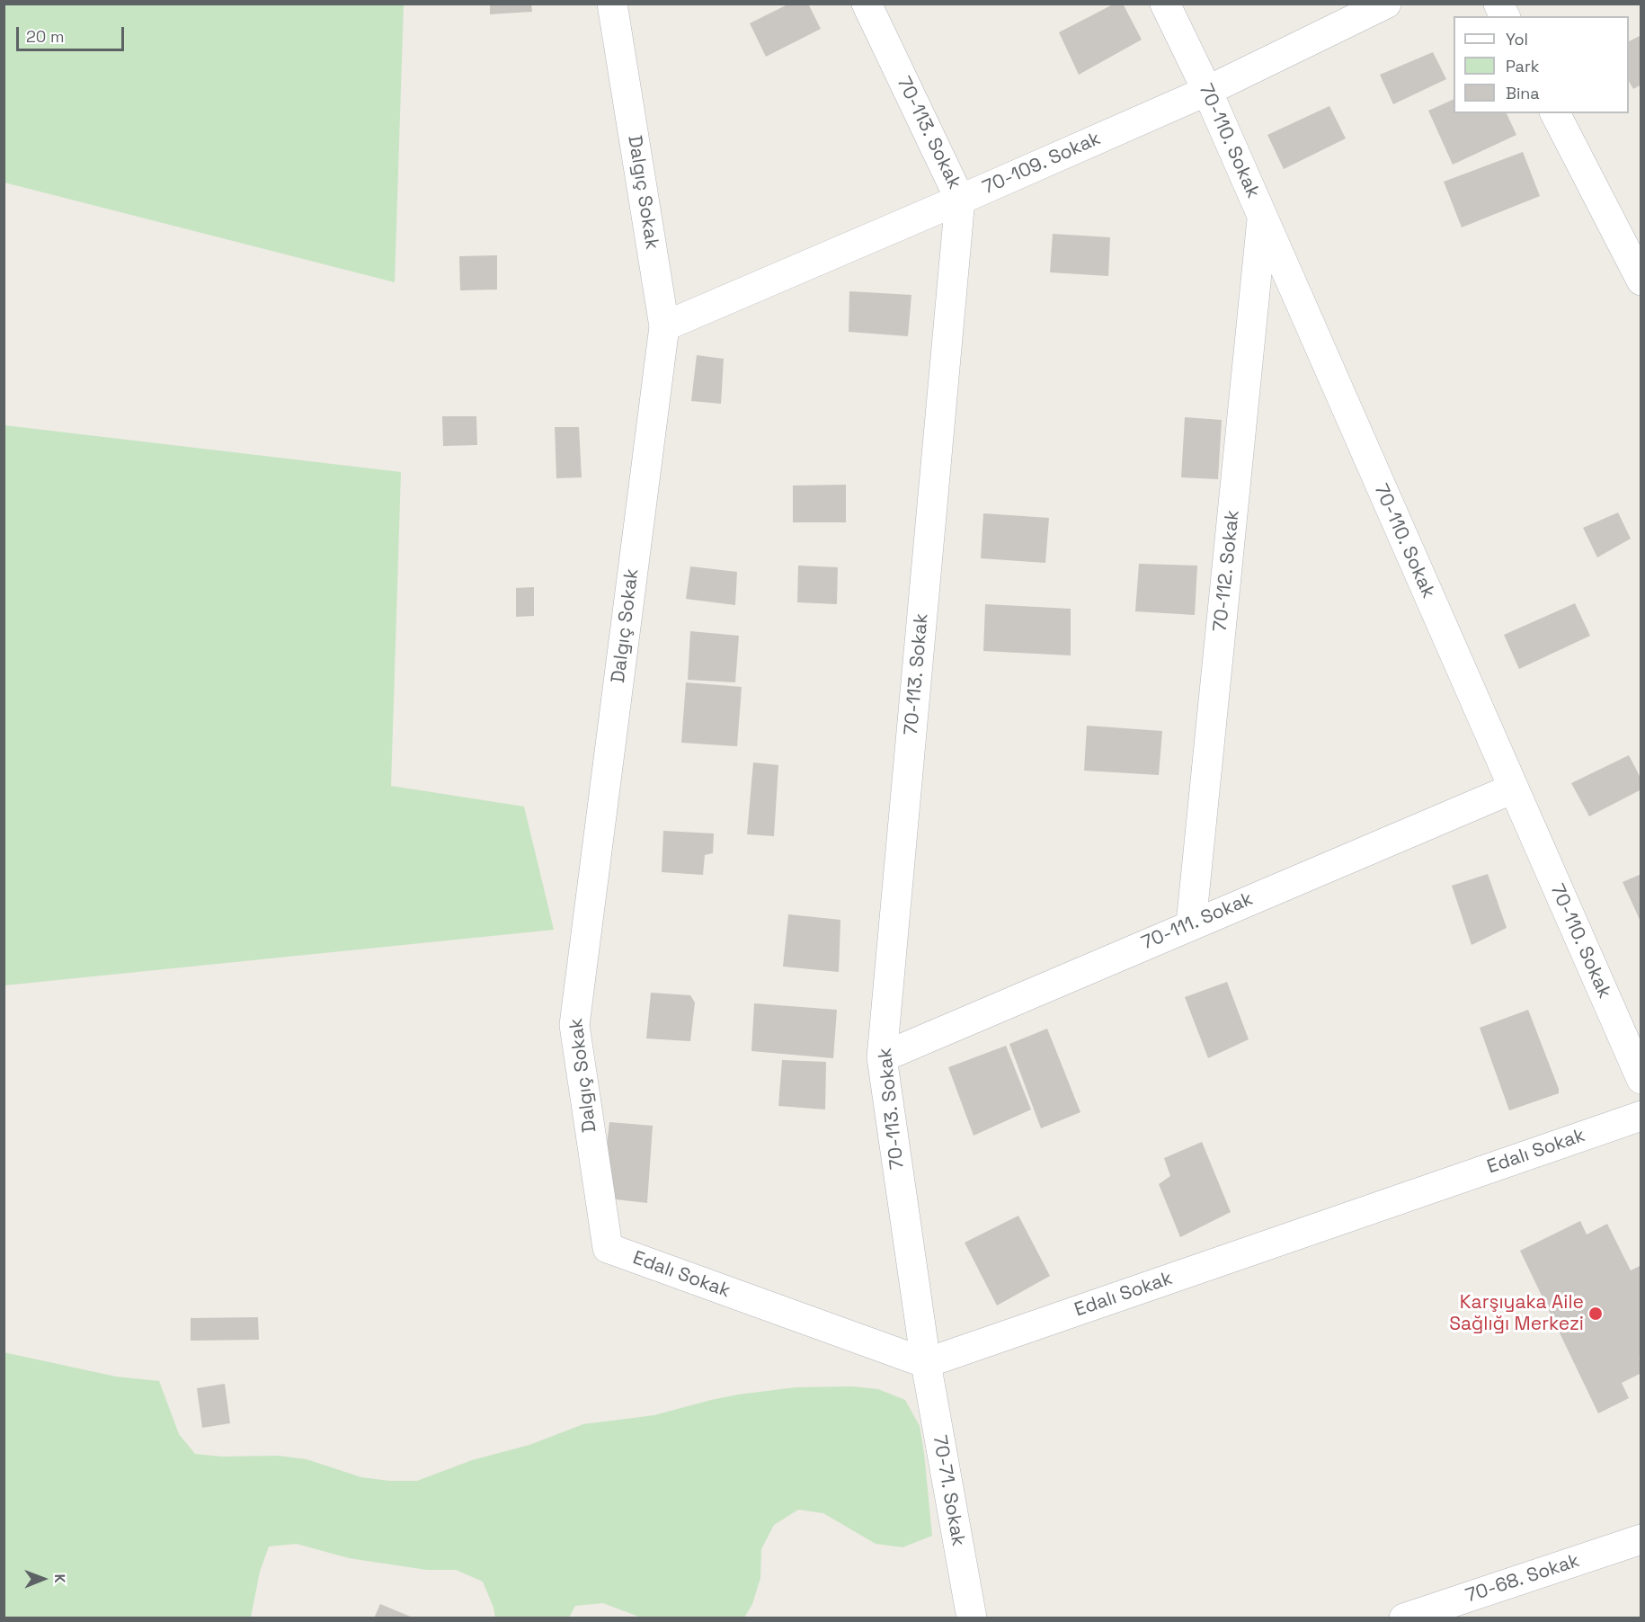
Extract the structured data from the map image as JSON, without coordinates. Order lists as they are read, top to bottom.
{
  "streets": {
    "street": [
      "70-113. Sokak",
      "70-110. Sokak",
      "70-109. Sokak",
      "Dalgıç Sokak",
      "70-112. Sokak",
      "70-111. Sokak",
      "Edalı Sokak",
      "70-71. Sokak",
      "70-68. Sokak"
    ]
  },
  "crossings": [
    ["70-113. Sokak", "70-109. Sokak"],
    ["70-113. Sokak", "70-111. Sokak"],
    ["70-113. Sokak", "Edalı Sokak"],
    ["70-113. Sokak", "70-71. Sokak"],
    ["70-110. Sokak", "70-109. Sokak"],
    ["70-110. Sokak", "70-112. Sokak"],
    ["70-110. Sokak", "70-111. Sokak"],
    ["70-109. Sokak", "Dalgıç Sokak"],
    ["Dalgıç Sokak", "Edalı Sokak"],
    ["70-112. Sokak", "70-111. Sokak"],
    ["Edalı Sokak", "70-71. Sokak"]
  ],
  "places": ["Karşıyaka Aile Sağlığı Merkezi"],
  "legend": ["Yol", "Park", "Bina"],
  "scale_bar": "20 m",
  "north": "right"
}
